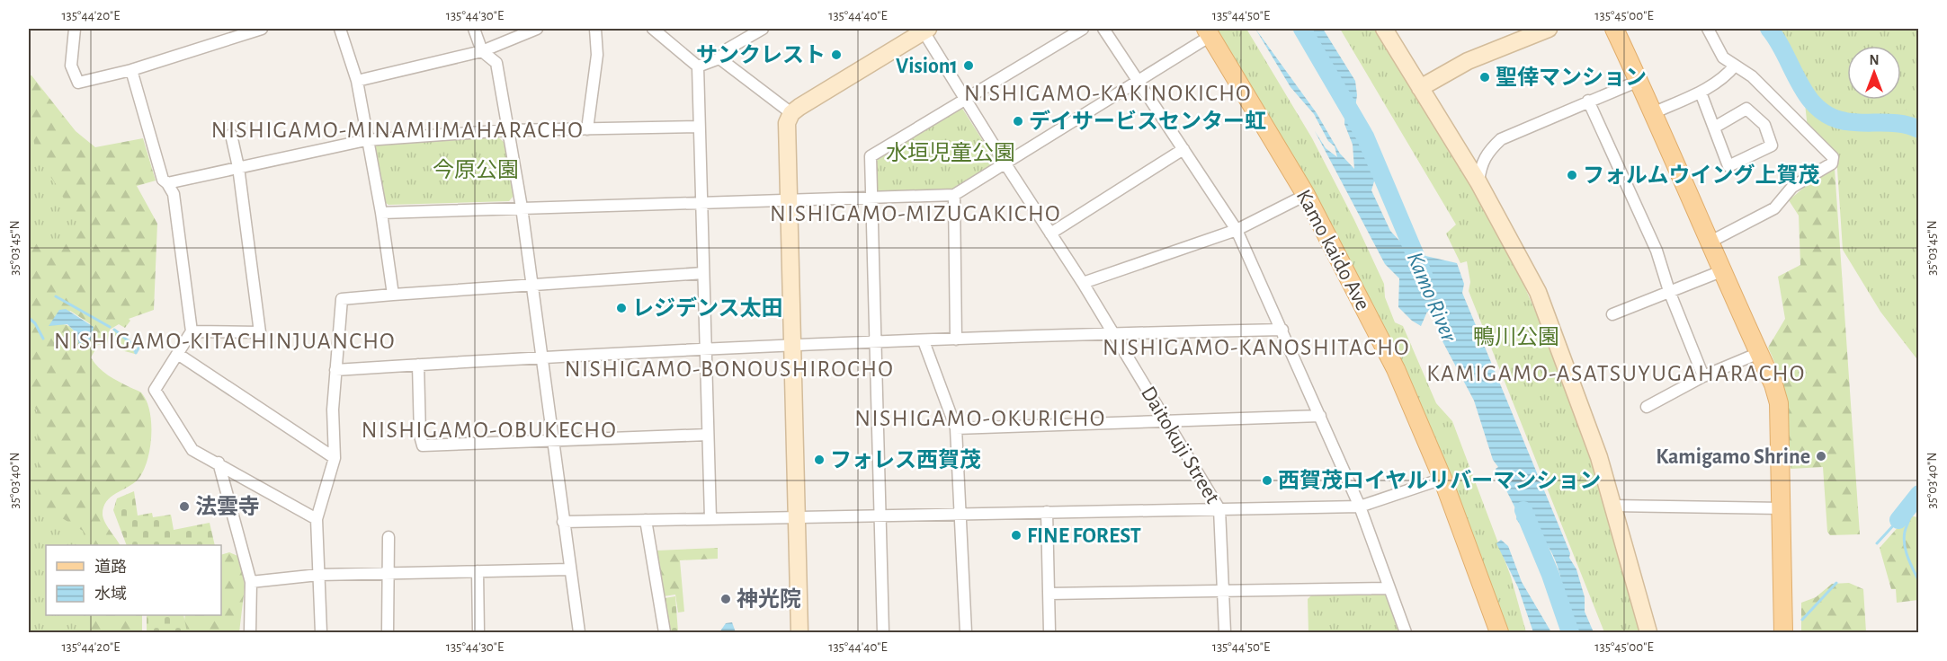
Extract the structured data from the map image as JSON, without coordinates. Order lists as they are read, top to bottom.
{
  "streets": {
    "main road": ["Kamo kaido Ave"],
    "street": ["Daitokuji Street"]
  },
  "districts": [
    "NISHIGAMO-KAKINOKICHO",
    "NISHIGAMO-MINAMIIMAHARACHO",
    "NISHIGAMO-MIZUGAKICHO",
    "NISHIGAMO-KITACHINJUANCHO",
    "NISHIGAMO-KANOSHITACHO",
    "NISHIGAMO-BONOUSHIROCHO",
    "KAMIGAMO-ASATSUYUGAHARACHO",
    "NISHIGAMO-OKURICHO",
    "NISHIGAMO-OBUKECHO"
  ],
  "water": ["Kamo River"],
  "parks": ["水垣児童公園", "今原公園", "鴨川公園"],
  "places": [
    "サンクレスト",
    "Vision1",
    "聖倖マンション",
    "デイサービスセンター虹",
    "フォルムウイング上賀茂",
    "レジデンス太田",
    "Kamigamo Shrine",
    "フォレス西賀茂",
    "西賀茂ロイヤルリバーマンション",
    "法雲寺",
    "FINE FOREST",
    "神光院"
  ],
  "legend": ["道路", "水域"],
  "north": "top",
  "coordinates": [
    "135°44'20\"E",
    "135°44'30\"E",
    "135°44'40\"E",
    "135°44'50\"E",
    "135°45'00\"E",
    "35°03'45\"N",
    "35°03'40\"N"
  ]
}
